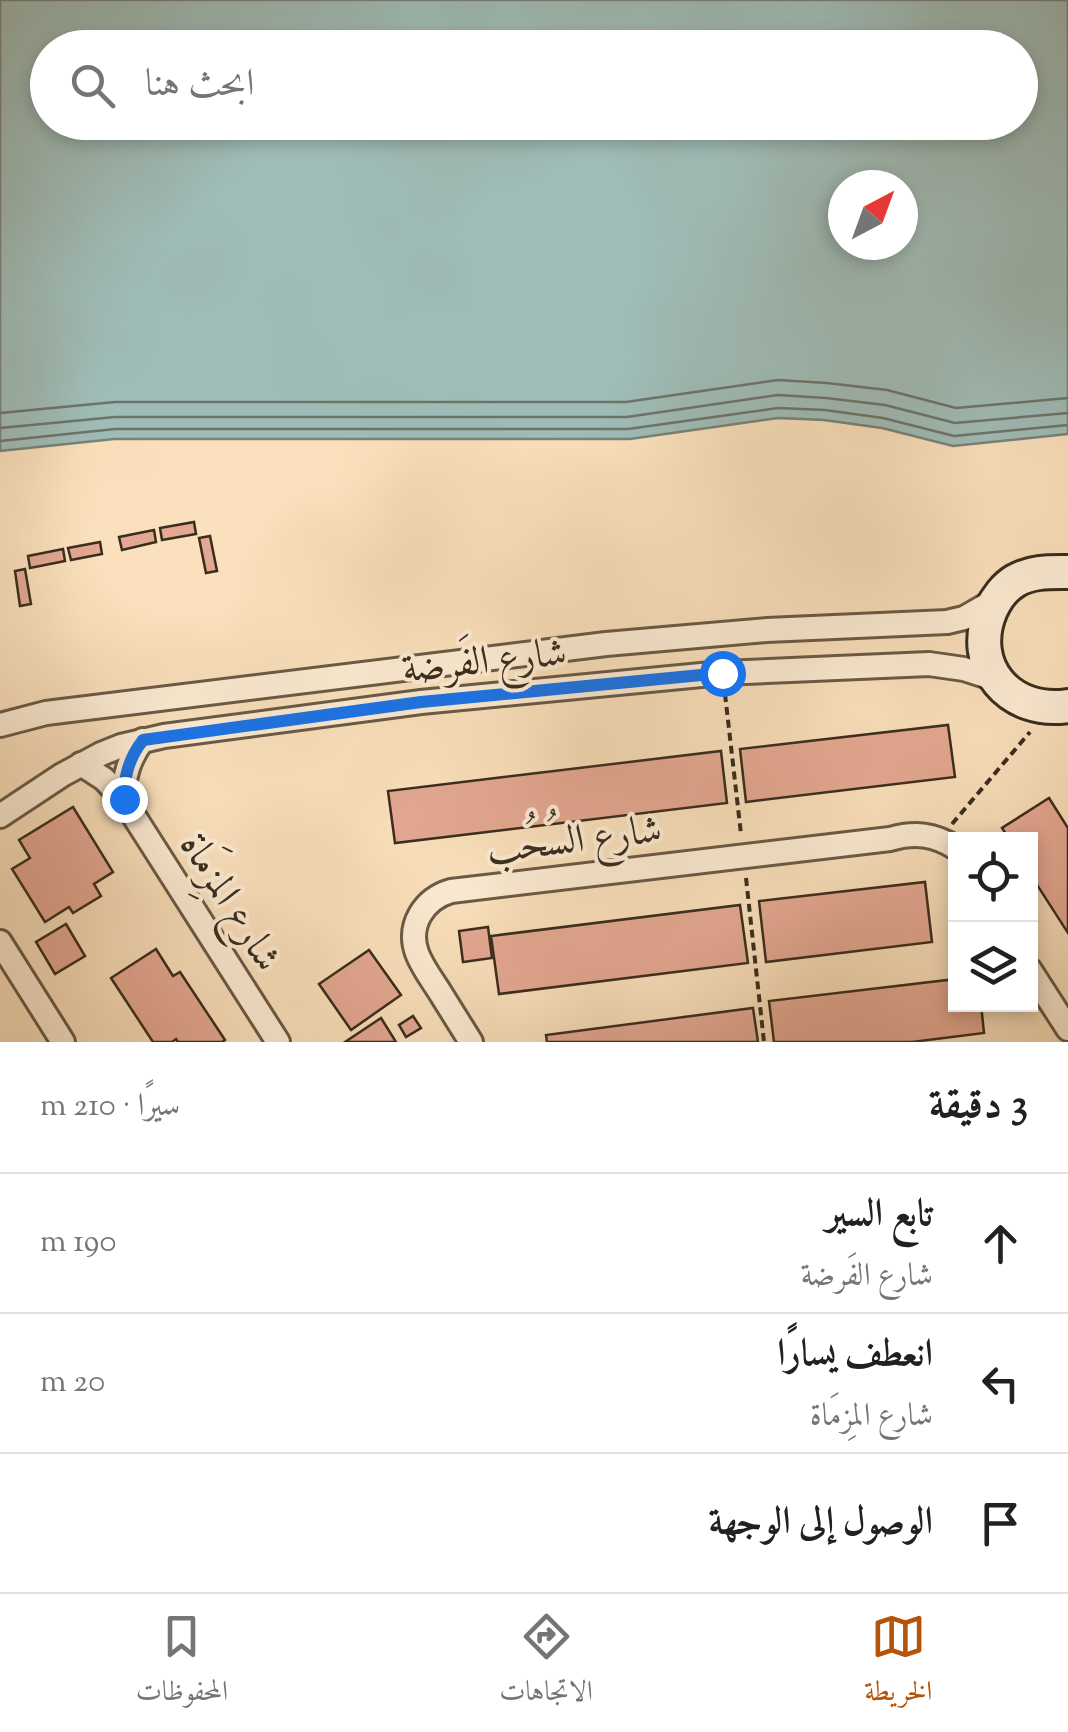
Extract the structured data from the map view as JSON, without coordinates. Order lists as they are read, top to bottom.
{
  "streets": {
    "street": ["شارع الفَرضة", "شارع السُحُب", "شارع المِزمَاة"]
  },
  "crossings": [
    ["شارع الفَرضة", "شارع المِزمَاة"]
  ],
  "north": "top right",
  "page": {
    "search": "ابحث هنا",
    "heading": ["3 دقيقة", "سيرًا · 210 m"],
    "list": [
      ["تابع السير", "شارع الفَرضة", "190 m"],
      ["انعطف يسارًا", "شارع المِزمَاة", "20 m"],
      "الوصول إلى الوجهة"
    ],
    "nav": ["الخريطة", "الاتجاهات", "المحفوظات"]
  }
}
